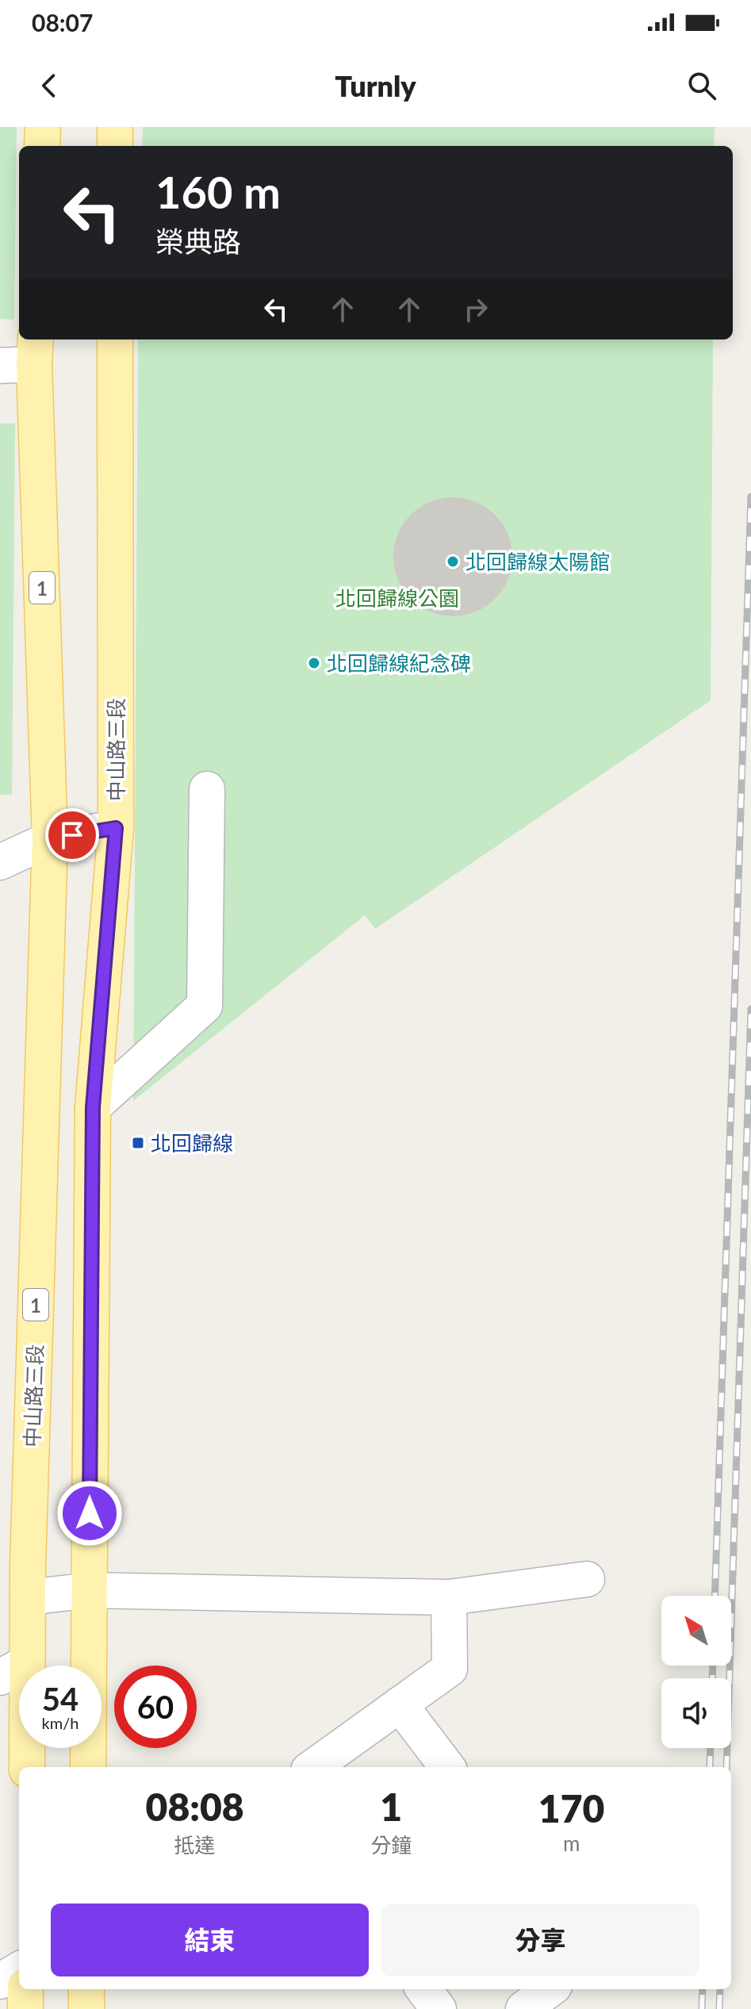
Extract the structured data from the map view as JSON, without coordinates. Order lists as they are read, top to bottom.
{
  "streets": {
    "main road": ["1", "中山路三段"]
  },
  "parks": ["北回歸線公園"],
  "places": {
    "other": ["北回歸線太陽館", "北回歸線紀念碑"],
    "transit": ["北回歸線"]
  },
  "north": "top left",
  "page": {
    "status": "08:07",
    "header": "Turnly",
    "turn": ["160 m", "榮典路"],
    "speed": "54 km/h",
    "limit": "60",
    "eta": [
      "08:08",
      "抵達",
      "1",
      "分鐘",
      "170",
      "m"
    ],
    "buttons": ["結束", "分享"]
  }
}
